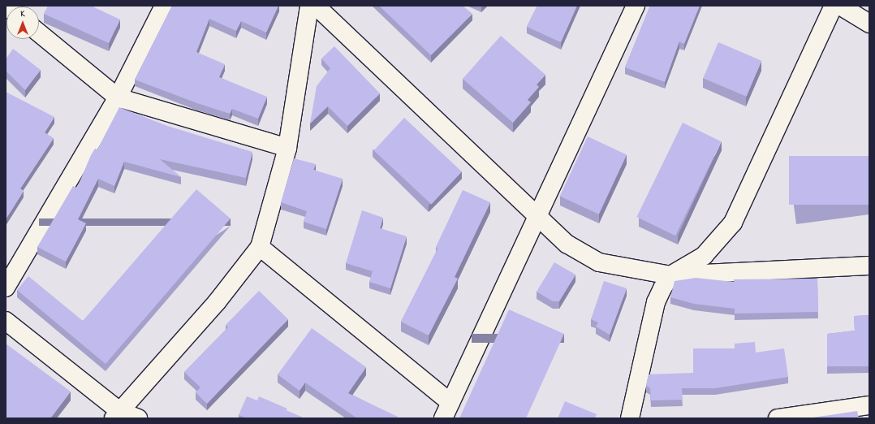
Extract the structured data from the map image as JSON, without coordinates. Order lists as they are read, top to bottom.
{
  "north": "top"
}
